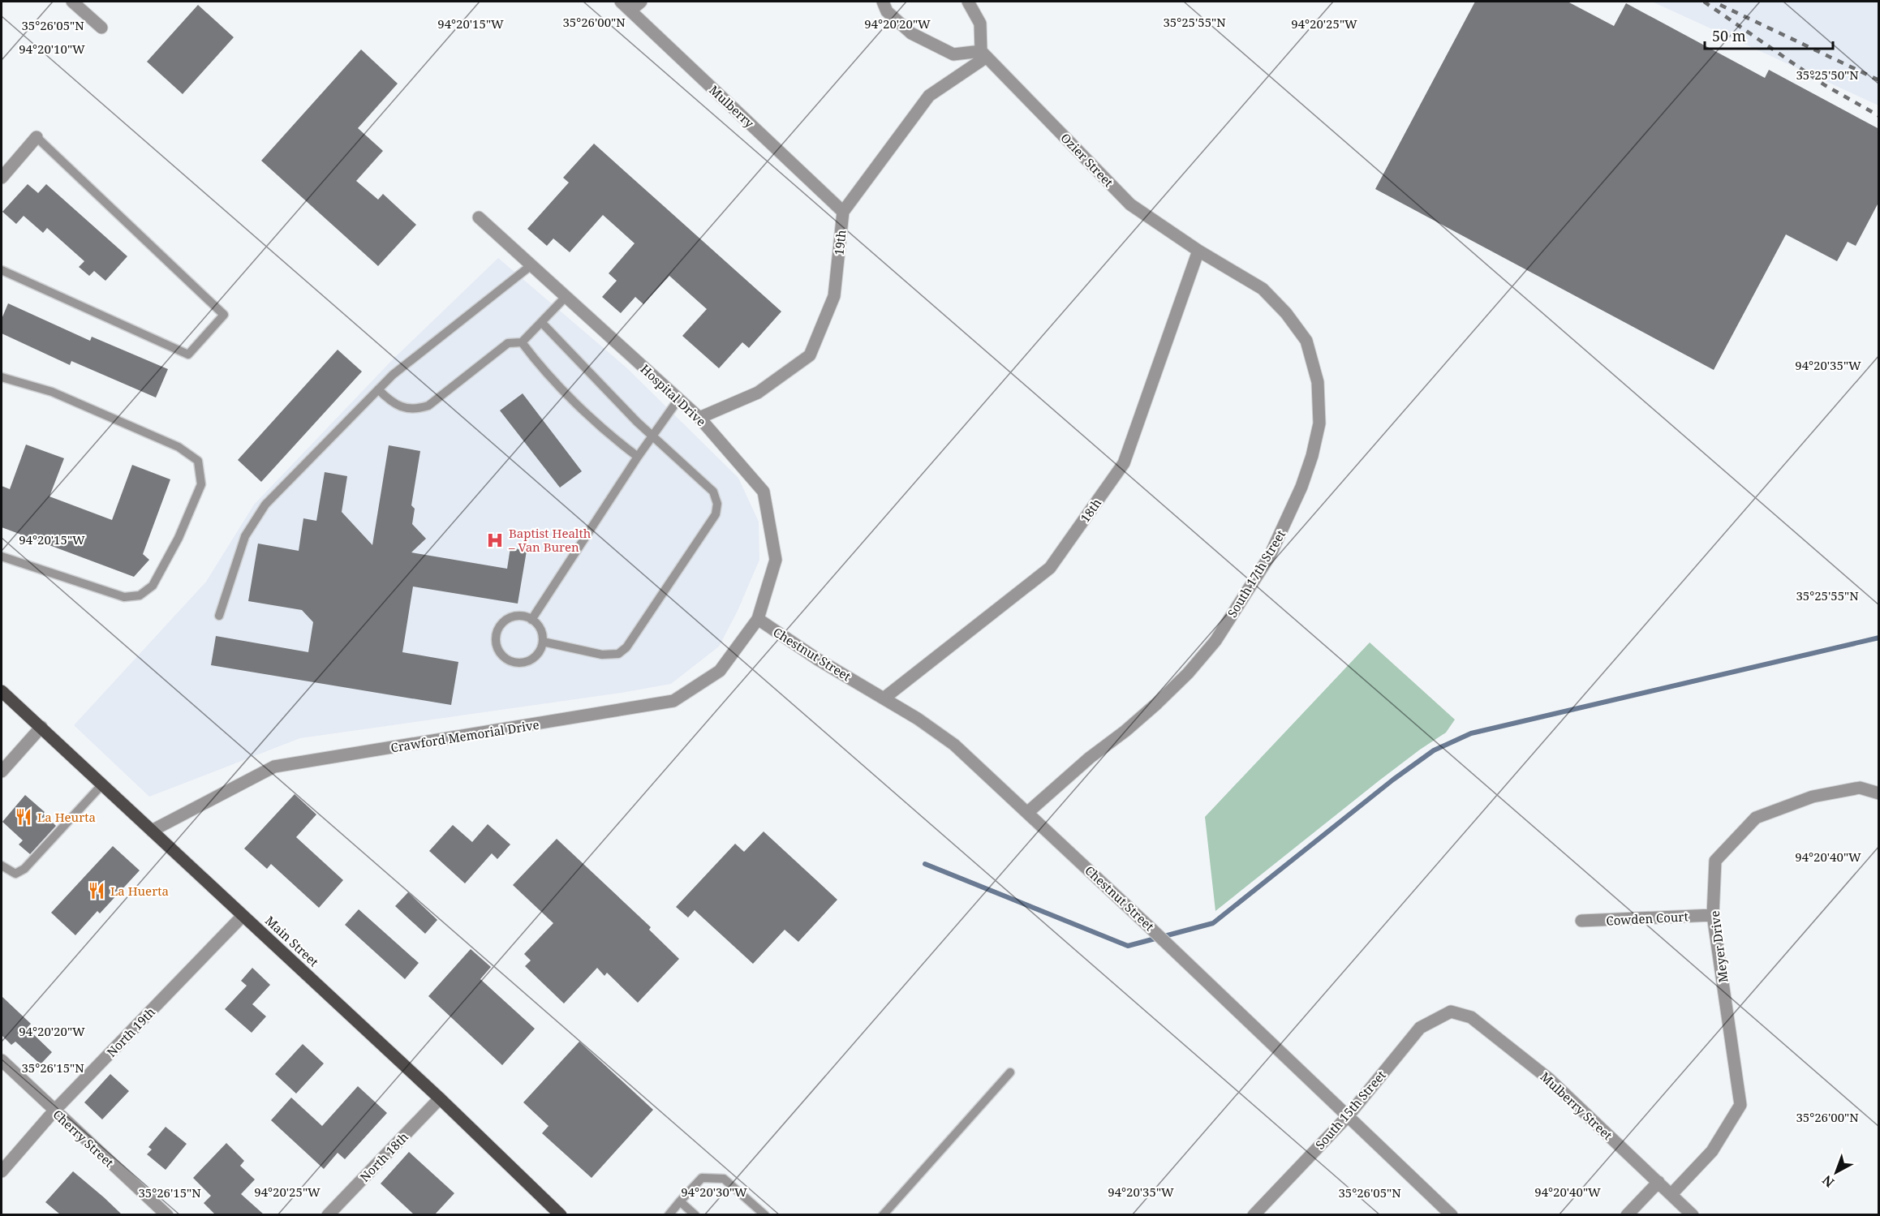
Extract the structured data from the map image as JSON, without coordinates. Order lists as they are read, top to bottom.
{
  "streets": {
    "main road": ["Main Street"],
    "street": [
      "Mulberry",
      "Ozier Street",
      "19th",
      "Hospital Drive",
      "18th",
      "South 17th Street",
      "Chestnut Street",
      "Crawford Memorial Drive",
      "Cowden Court",
      "Meyer Drive",
      "North 19th",
      "Mulberry Street",
      "South 15th Street",
      "Cherry Street",
      "North 18th"
    ]
  },
  "crossings": [
    ["Mulberry", "19th"],
    ["Ozier Street", "18th"],
    ["Ozier Street", "South 17th Street"],
    ["19th", "Hospital Drive"],
    ["Hospital Drive", "Chestnut Street"],
    ["Hospital Drive", "Crawford Memorial Drive"],
    ["18th", "South 17th Street"],
    ["18th", "Chestnut Street"],
    ["South 17th Street", "Chestnut Street"],
    ["Chestnut Street", "Crawford Memorial Drive"],
    ["Chestnut Street", "South 15th Street"],
    ["Crawford Memorial Drive", "Main Street"],
    ["Cowden Court", "Meyer Drive"],
    ["Main Street", "North 19th"],
    ["Main Street", "North 18th"],
    ["Meyer Drive", "Mulberry Street"],
    ["North 19th", "Cherry Street"],
    ["Mulberry Street", "South 15th Street"]
  ],
  "places": {
    "hospital": ["Baptist Health – Van Buren"],
    "restaurant": ["La Heurta", "La Huerta"]
  },
  "scale_bar": "50 m",
  "north": "bottom left",
  "coordinates": [
    "35°26'00\"N",
    "35°25'55\"N",
    "94°20'15\"W",
    "94°20'20\"W",
    "94°20'25\"W",
    "35°26'05\"N",
    "94°20'10\"W",
    "35°25'50\"N",
    "94°20'35\"W",
    "94°20'40\"W",
    "35°26'15\"N",
    "94°20'30\"W"
  ]
}
